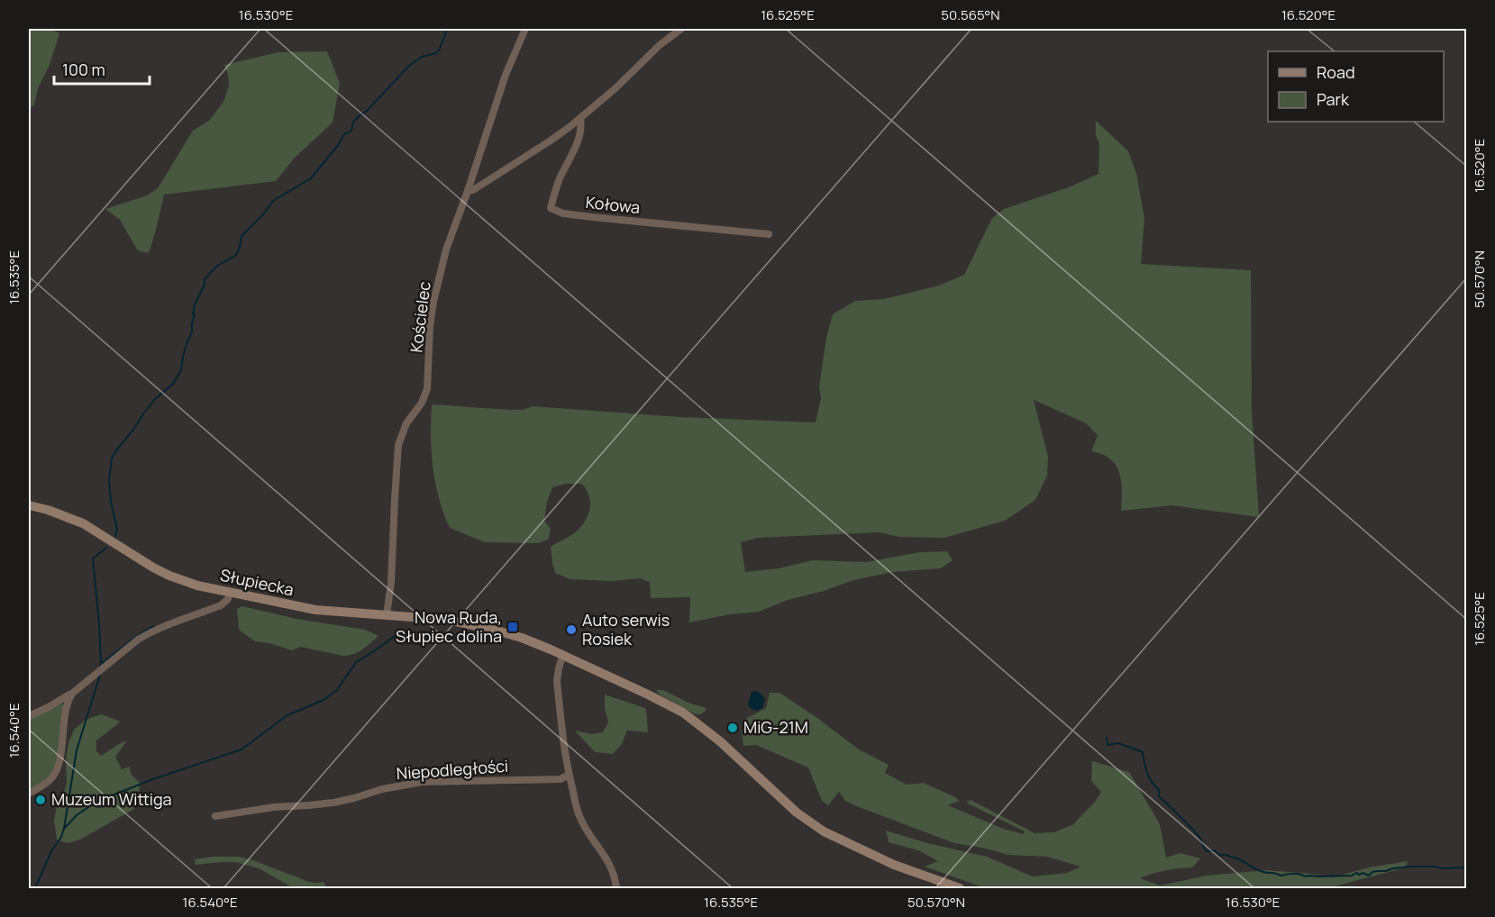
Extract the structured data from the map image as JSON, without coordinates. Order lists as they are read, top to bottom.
{
  "streets": {
    "main road": ["Słupiecka"],
    "street": ["Kołowa", "Kościelec", "Niepodległości"]
  },
  "crossings": [
    ["Kościelec", "Słupiecka"]
  ],
  "places": {
    "transit": ["Nowa Ruda, Słupiec dolina"],
    "other": ["Auto serwis Rosiek", "MiG-21M", "Muzeum Wittiga"]
  },
  "legend": ["Road", "Park"],
  "scale_bar": "100 m",
  "coordinates": [
    "16.530°E",
    "16.525°E",
    "50.565°N",
    "16.520°E",
    "16.535°E",
    "50.570°N",
    "16.540°E"
  ]
}
